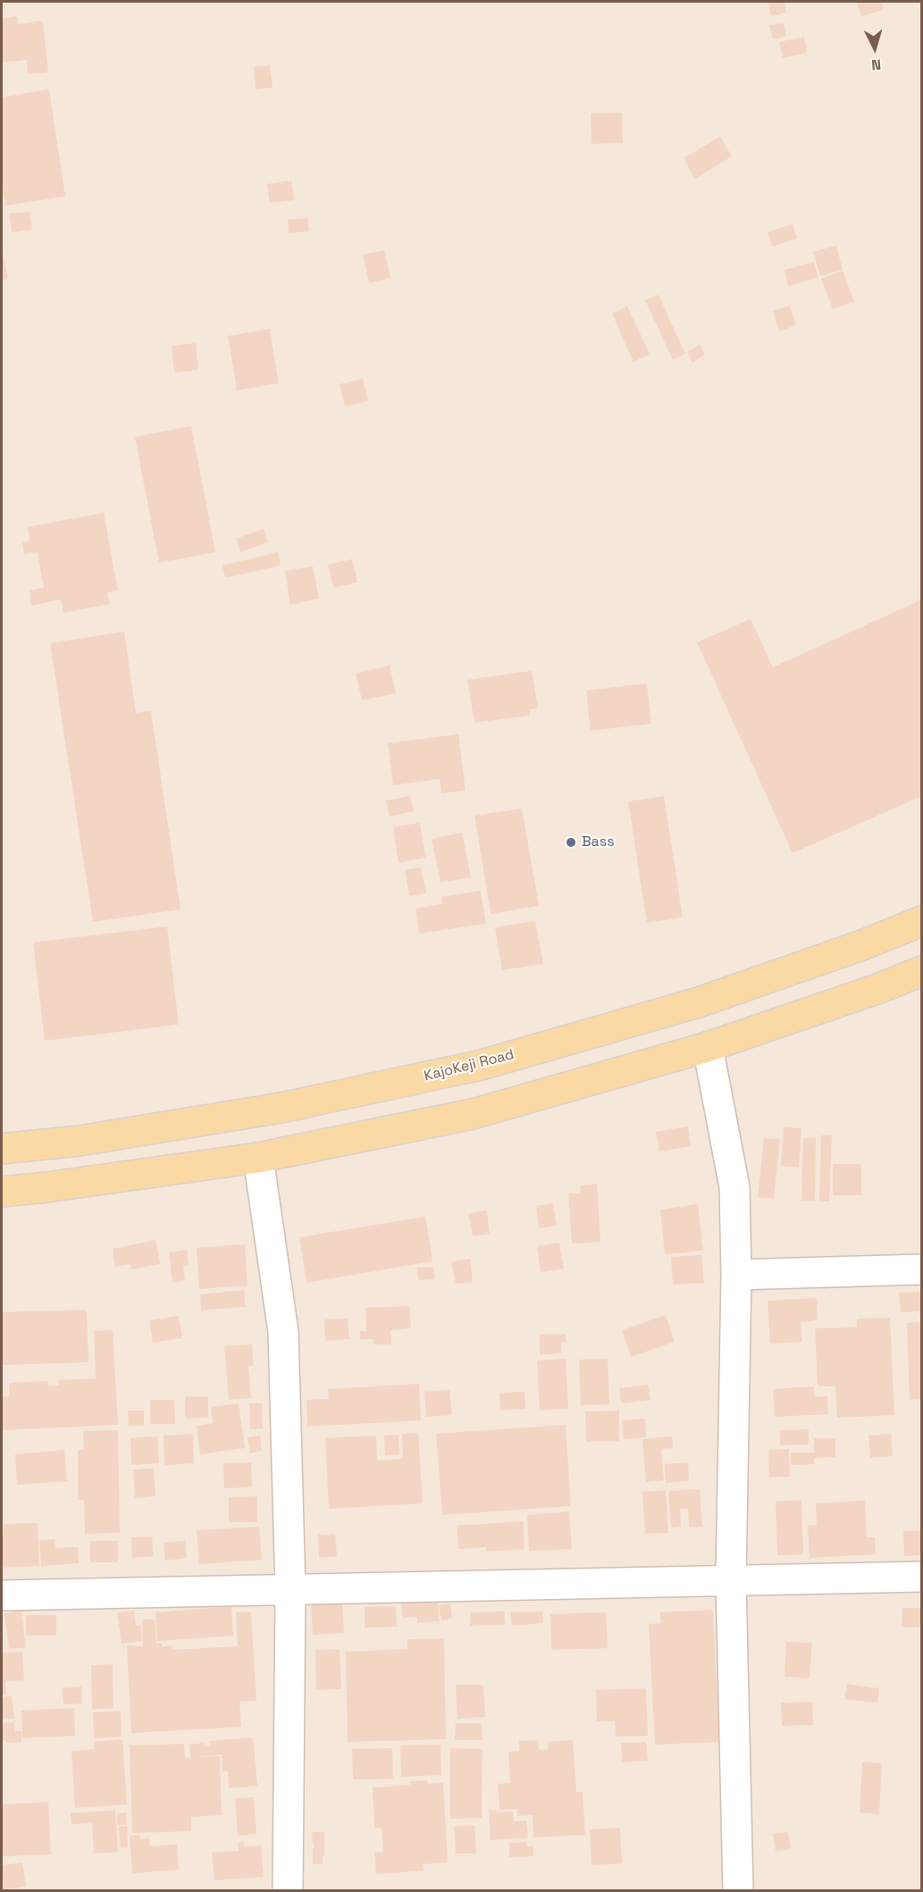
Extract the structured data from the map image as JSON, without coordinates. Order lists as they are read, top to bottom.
{
  "streets": {
    "main road": ["KajoKeji Road"]
  },
  "places": ["Bass"],
  "north": "bottom"
}
